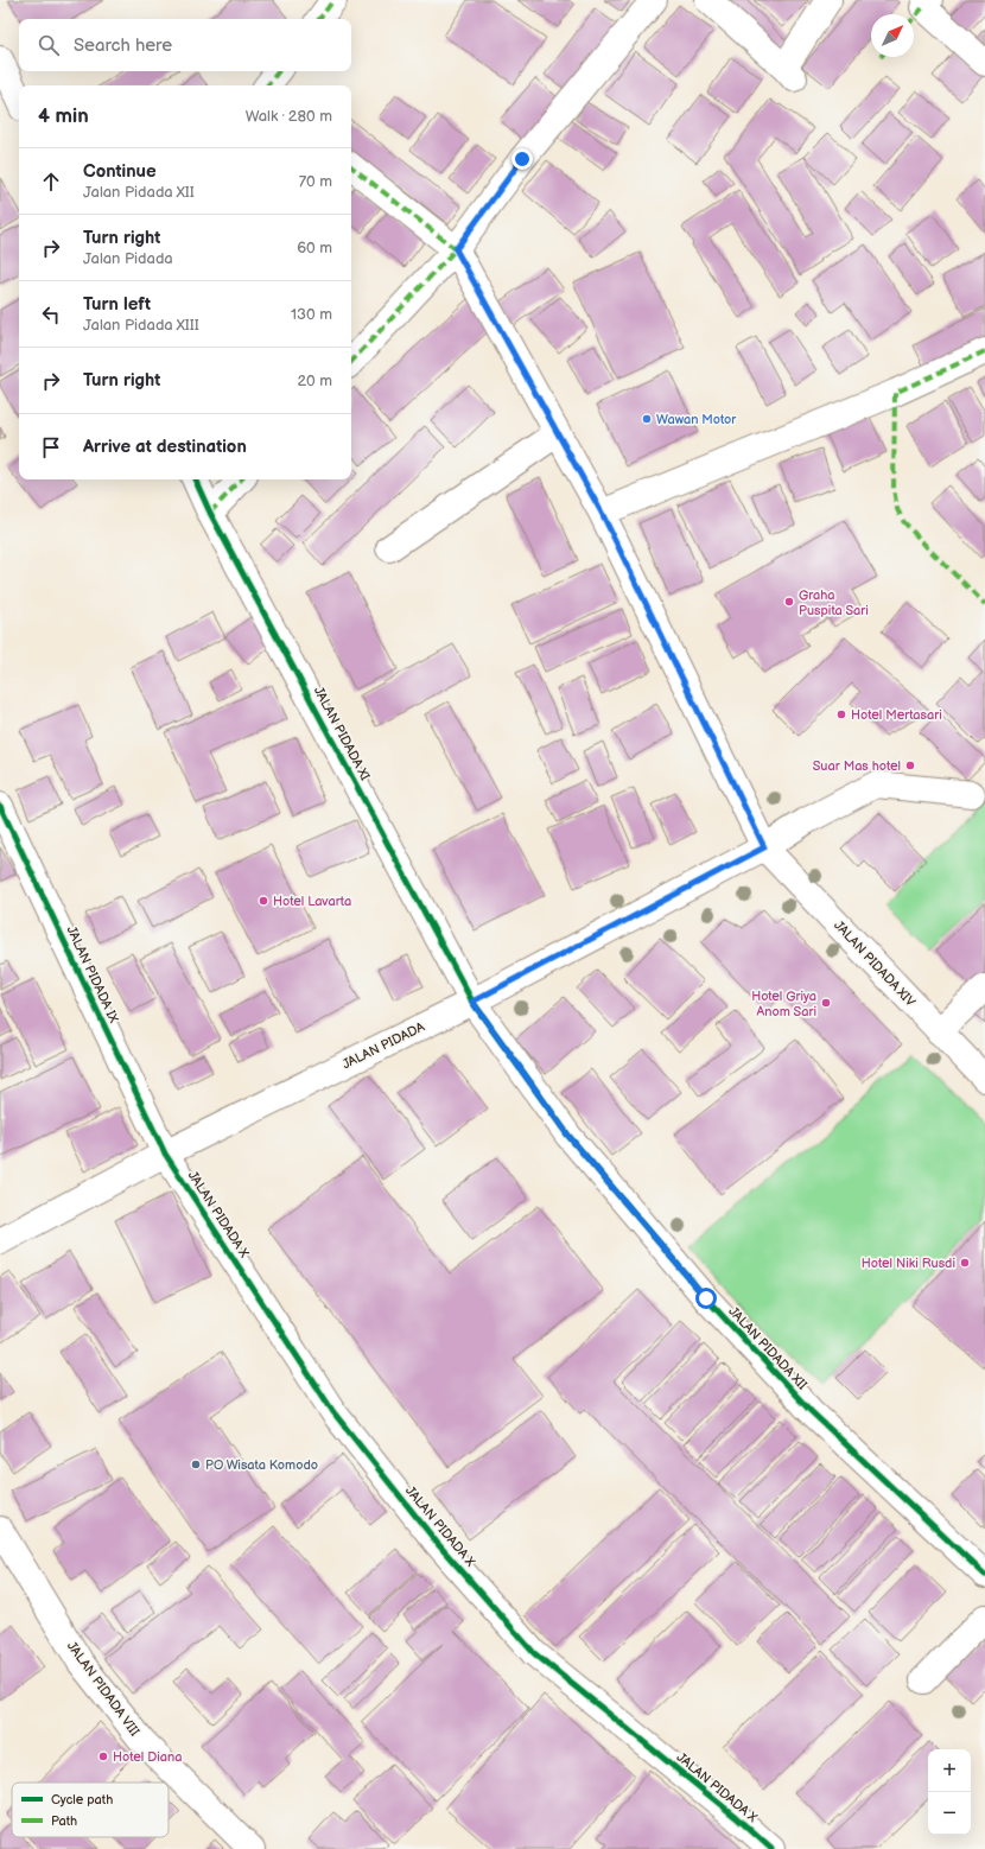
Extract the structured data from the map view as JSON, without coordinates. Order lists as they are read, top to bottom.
{
  "streets": {
    "street": [
      "JALAN PIDADA XI",
      "JALAN PIDADA XIV",
      "JALAN PIDADA IX",
      "JALAN PIDADA",
      "JALAN PIDADA X",
      "JALAN PIDADA XII",
      "JALAN PIDADA VIII"
    ]
  },
  "crossings": [
    ["JALAN PIDADA XI", "JALAN PIDADA"],
    ["JALAN PIDADA XI", "JALAN PIDADA XII"],
    ["JALAN PIDADA XIV", "JALAN PIDADA"],
    ["JALAN PIDADA IX", "JALAN PIDADA"],
    ["JALAN PIDADA IX", "JALAN PIDADA X"],
    ["JALAN PIDADA", "JALAN PIDADA X"],
    ["JALAN PIDADA", "JALAN PIDADA XII"]
  ],
  "places": [
    "Wawan Motor",
    "Graha Puspita Sari",
    "Hotel Mertasari",
    "Suar Mas hotel",
    "Hotel Lavarta",
    "Hotel Griya Anom Sari",
    "Hotel Niki Rusdi",
    "PO Wisata Komodo",
    "Hotel Diana"
  ],
  "legend": ["Cycle path", "Path"],
  "north": "top right",
  "page": {
    "search": "Search here",
    "heading": ["4 min", "Walk · 280 m"],
    "list": [
      ["Continue", "Jalan Pidada XII", "70 m"],
      ["Turn right", "Jalan Pidada", "60 m"],
      ["Turn left", "Jalan Pidada XIII", "130 m"],
      ["Turn right", "20 m"],
      "Arrive at destination"
    ],
    "map_buttons": ["+", "−"]
  }
}
